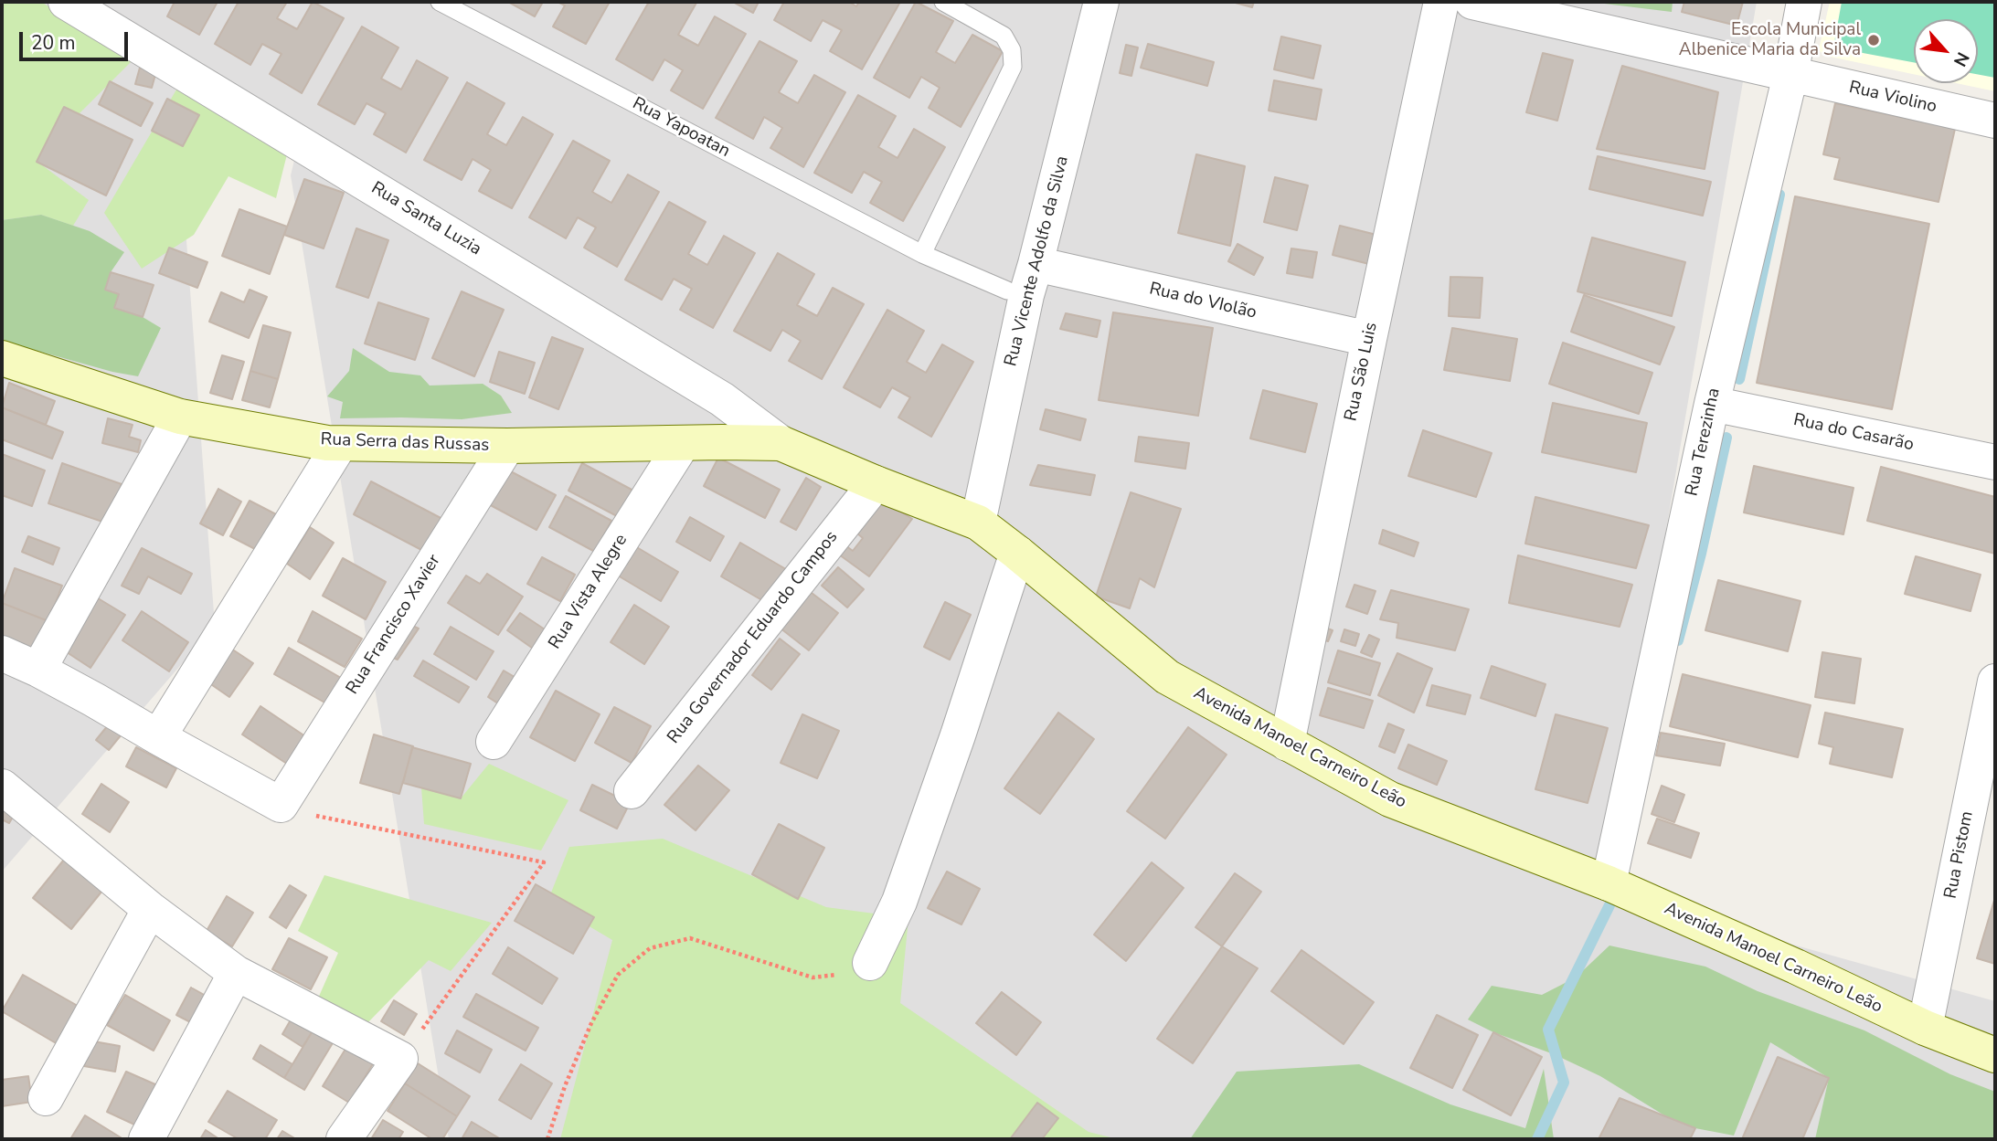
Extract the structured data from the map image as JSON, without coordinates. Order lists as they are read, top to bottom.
{
  "streets": {
    "main road": ["Rua Serra das Russas", "Avenida Manoel Carneiro Leão"],
    "street": [
      "Rua Violino",
      "Rua Santa Luzia",
      "Rua Vicente Adolfo da Silva",
      "Rua do VIolão",
      "Rua São Luis",
      "Rua do Casarão",
      "Rua Terezinha",
      "Rua Vista Alegre",
      "Rua Francisco Xavier",
      "Rua Governador Eduardo Campos",
      "Rua Pistom"
    ],
    "lane": ["Rua Yapoatan"]
  },
  "crossings": [
    ["Rua Violino", "Rua Terezinha"],
    ["Rua Yapoatan", "Rua Vicente Adolfo da Silva"],
    ["Rua Yapoatan", "Rua do VIolão"],
    ["Rua Santa Luzia", "Rua Serra das Russas"],
    ["Rua Santa Luzia", "Avenida Manoel Carneiro Leão"],
    ["Rua Vicente Adolfo da Silva", "Rua do VIolão"],
    ["Rua Vicente Adolfo da Silva", "Avenida Manoel Carneiro Leão"],
    ["Rua do VIolão", "Rua São Luis"],
    ["Rua São Luis", "Avenida Manoel Carneiro Leão"],
    ["Rua do Casarão", "Rua Terezinha"],
    ["Rua Terezinha", "Avenida Manoel Carneiro Leão"],
    ["Rua Serra das Russas", "Rua Vista Alegre"],
    ["Rua Serra das Russas", "Rua Francisco Xavier"],
    ["Rua Serra das Russas", "Avenida Manoel Carneiro Leão"],
    ["Rua Governador Eduardo Campos", "Avenida Manoel Carneiro Leão"],
    ["Avenida Manoel Carneiro Leão", "Rua Pistom"]
  ],
  "places": ["Escola Municipal Albenice Maria da Silva"],
  "scale_bar": "20 m",
  "north": "bottom right"
}
